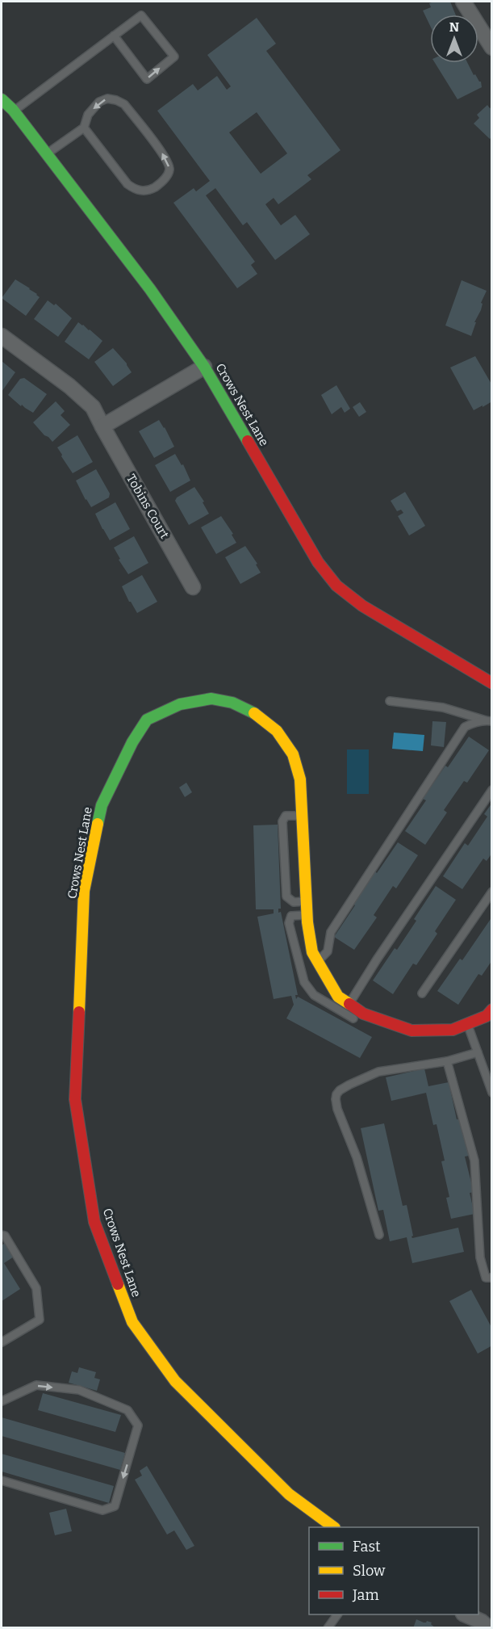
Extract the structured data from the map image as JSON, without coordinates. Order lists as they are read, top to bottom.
{
  "streets": {
    "street": ["Crows Nest Lane", "Tobins Court"]
  },
  "legend": ["Fast", "Slow", "Jam"],
  "north": "top"
}
